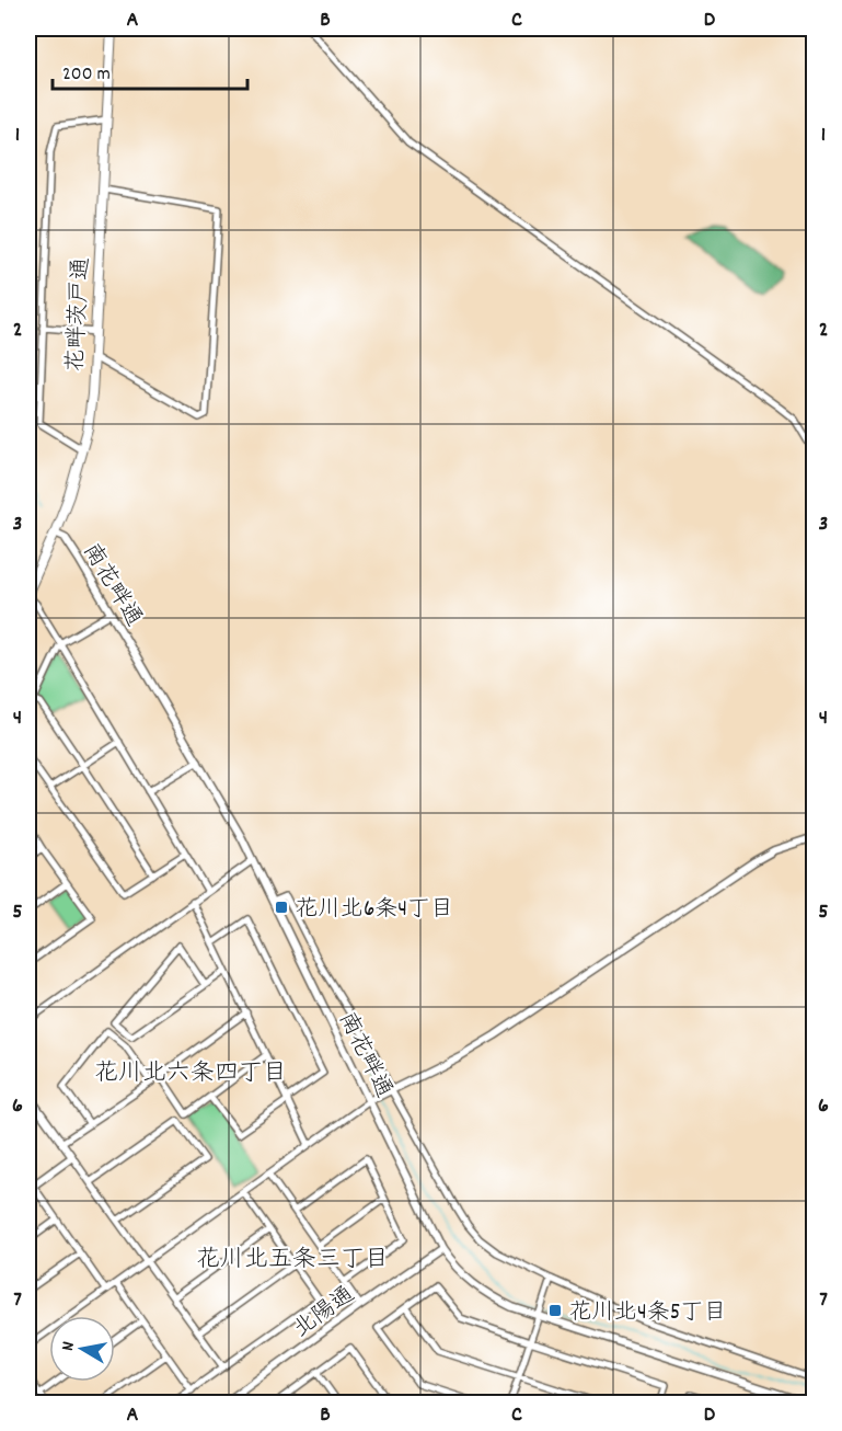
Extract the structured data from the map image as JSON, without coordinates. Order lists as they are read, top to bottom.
{
  "streets": {
    "main road": ["花畔茨戸通"],
    "street": ["南花畔通", "北陽通"]
  },
  "crossings": [
    ["花畔茨戸通", "南花畔通"],
    ["南花畔通", "北陽通"]
  ],
  "districts": ["花川北六条四丁目", "花川北五条三丁目"],
  "places": {
    "transit": ["花川北6条4丁目", "花川北4条5丁目"]
  },
  "scale_bar": "200 m",
  "north": "left",
  "grid": {
    "columns": [
      "A",
      "B",
      "C",
      "D"
    ],
    "rows": [
      "1",
      "2",
      "3",
      "4",
      "5",
      "6",
      "7"
    ]
  }
}
